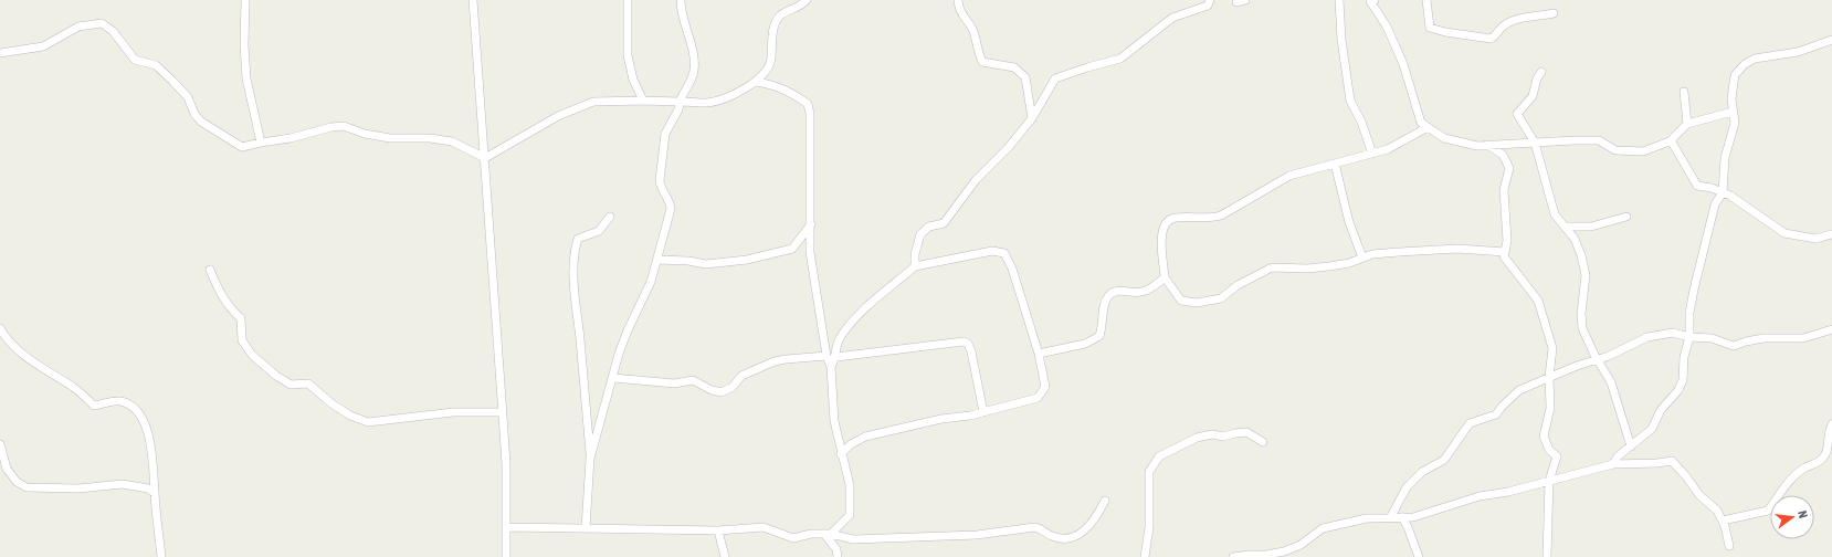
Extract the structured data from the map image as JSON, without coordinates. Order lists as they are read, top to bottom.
{
  "north": "right"
}
